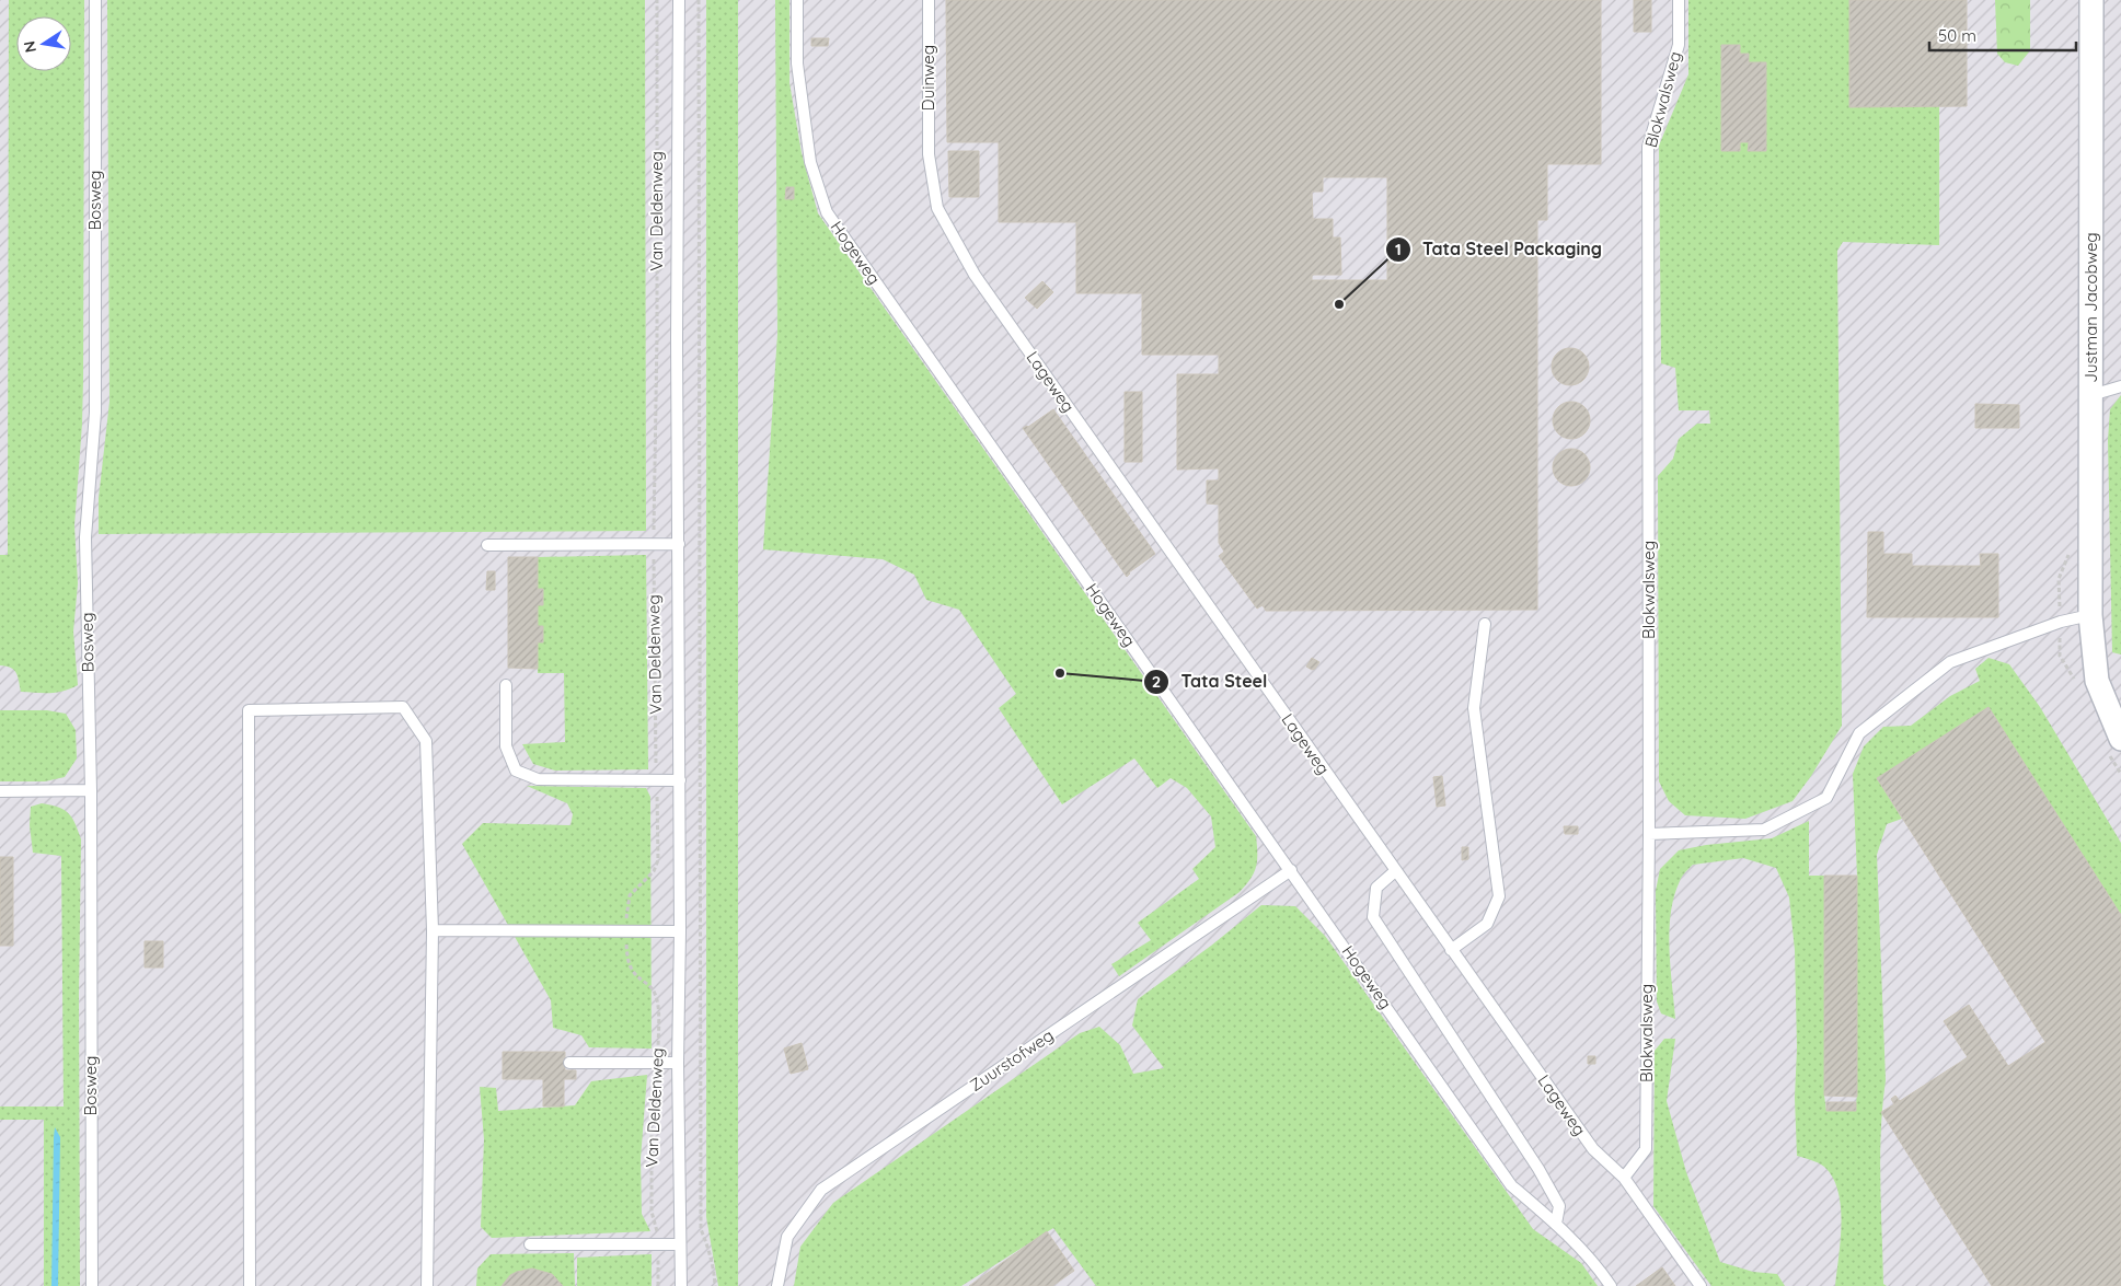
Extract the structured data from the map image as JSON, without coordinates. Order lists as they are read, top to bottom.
{
  "streets": {
    "street": ["Justman Jacobweg"],
    "lane": [
      "Duinweg",
      "Blokwalsweg",
      "Bosweg",
      "Van Deldenweg",
      "Hogeweg",
      "Lageweg",
      "Zuurstofweg"
    ]
  },
  "crossings": [
    ["Duinweg", "Lageweg"],
    ["Blokwalsweg", "Lageweg"],
    ["Hogeweg", "Zuurstofweg"]
  ],
  "places": ["Tata Steel Packaging", "Tata Steel"],
  "scale_bar": "50 m",
  "north": "left"
}
